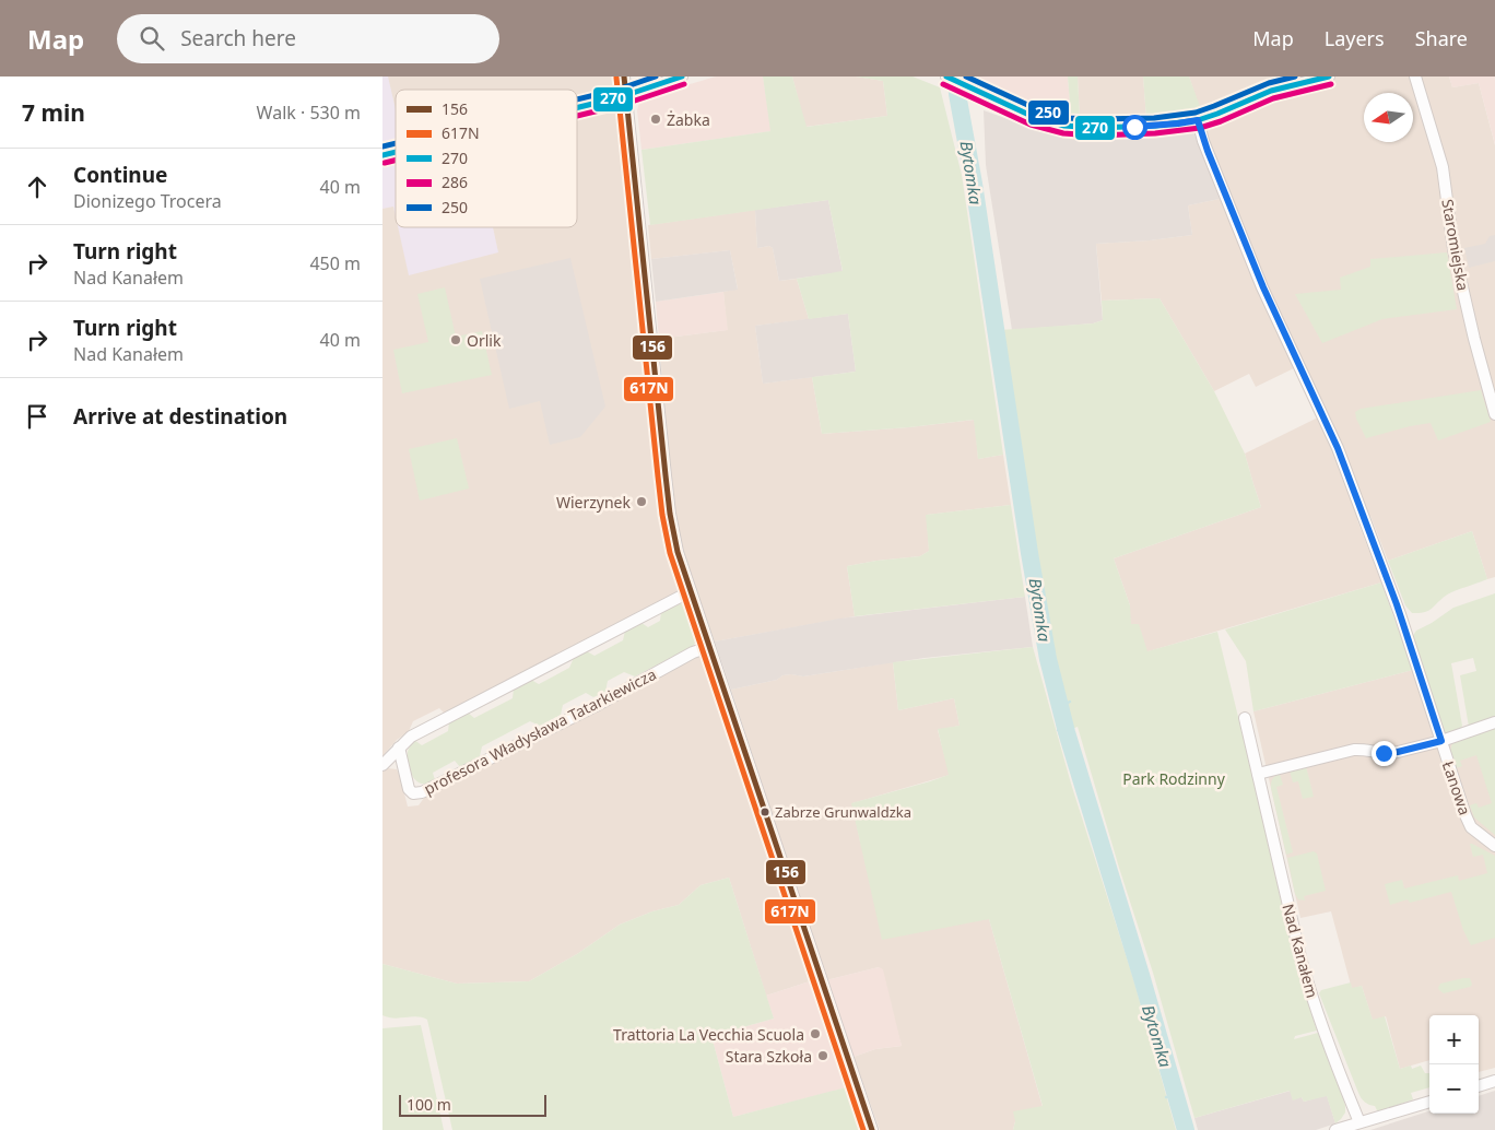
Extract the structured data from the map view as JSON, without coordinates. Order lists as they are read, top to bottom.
{
  "streets": {
    "street": [
      "Staromiejska",
      "profesora Władysława Tatarkiewicza",
      "Łanowa",
      "Nad Kanałem"
    ]
  },
  "water": ["Bytomka"],
  "parks": ["Park Rodzinny"],
  "places": [
    "Żabka",
    "Orlik",
    "Wierzynek",
    "Zabrze Grunwaldzka",
    "Trattoria La Vecchia Scuola",
    "Stara Szkoła"
  ],
  "lines": [
    "transit line 156",
    "transit line 270",
    "transit line 250",
    "transit line 617N",
    "transit line 286"
  ],
  "legend": [
    "156",
    "617N",
    "270",
    "286",
    "250"
  ],
  "scale_bar": "100 m",
  "north": "left",
  "page": {
    "header": "Map",
    "search": "Search here",
    "nav": ["Map", "Layers", "Share"],
    "heading": ["7 min", "Walk · 530 m"],
    "list": [
      ["Continue", "Dionizego Trocera", "40 m"],
      ["Turn right", "Nad Kanałem", "450 m"],
      ["Turn right", "Nad Kanałem", "40 m"],
      "Arrive at destination"
    ],
    "map_buttons": ["+", "−"],
    "scale": "100 m"
  }
}
